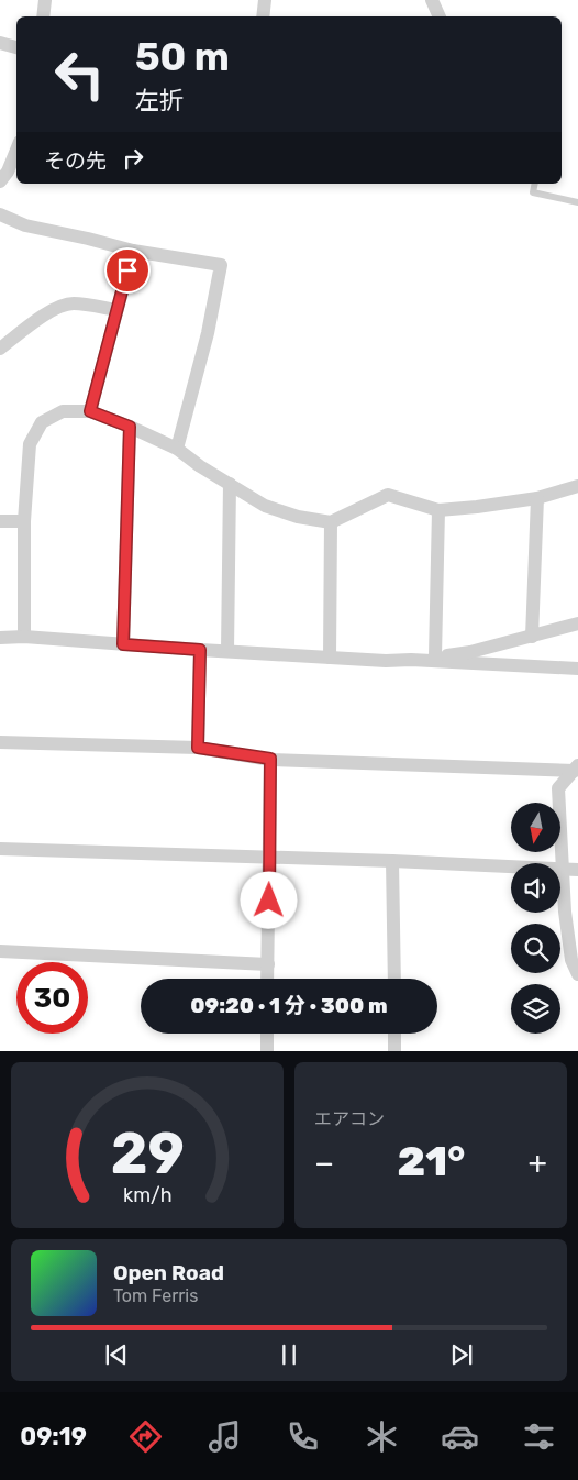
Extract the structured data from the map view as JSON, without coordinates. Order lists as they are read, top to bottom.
{
  "north": "bottom",
  "page": {
    "turn": ["50 m", "左折"],
    "then": "その先",
    "limit": "30",
    "trip": "09:20 · 1 分 · 300 m",
    "tile": "エアコン",
    "heat": ["−", "21°", "+"],
    "song": ["Open Road", "Tom Ferris"],
    "tabs": "09:19",
    "gauge": ["29", "km/h"]
  }
}
